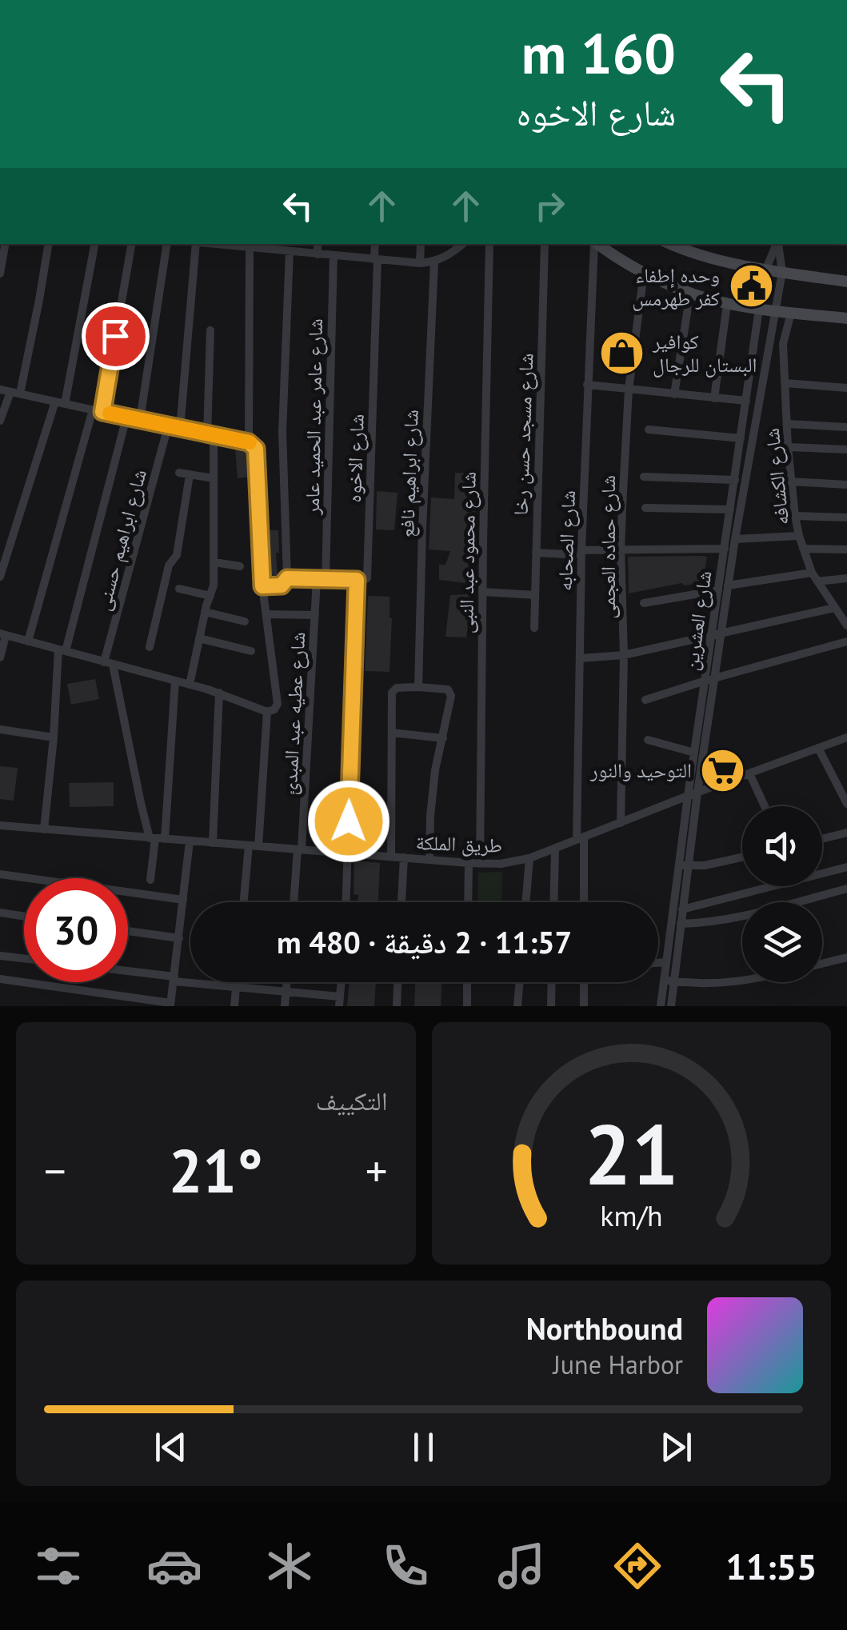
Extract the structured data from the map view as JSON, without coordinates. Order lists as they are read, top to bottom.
{
  "streets": {
    "street": [
      "شارع عامر عبد الحميد عامر",
      "شارع مسجد حسن رخا",
      "شارع الاخوه",
      "شارع ابراهيم نافع",
      "شارع الكشافه",
      "شارع ابراهيم حسنى",
      "شارع الصحابه",
      "شارع حماده العجمى",
      "شارع محمود عبد النبى",
      "شارع العشرين",
      "شارع عطيه عبد المبدئ",
      "طريق الملكة"
    ]
  },
  "crossings": [
    ["شارع عامر عبد الحميد عامر", "شارع عطيه عبد المبدئ"],
    ["شارع الصحابه", "طريق الملكة"],
    ["شارع حماده العجمى", "طريق الملكة"],
    ["شارع محمود عبد النبى", "طريق الملكة"],
    ["شارع العشرين", "طريق الملكة"],
    ["شارع عطيه عبد المبدئ", "طريق الملكة"]
  ],
  "places": {
    "public building": ["وحده إطفاء كفر طهرمس"],
    "shop": ["كوافير البستان للرجال"],
    "supermarket": ["التوحيد والنور"]
  },
  "page": {
    "turn": ["160 m", "شارع الاخوه"],
    "limit": "30",
    "trip": "11:57 · 2 دقيقة · 480 m",
    "tile": "التكييف",
    "heat": ["−", "21°", "+"],
    "song": ["Northbound", "June Harbor"],
    "tabs": "11:55",
    "gauge": ["21", "km/h"]
  }
}
